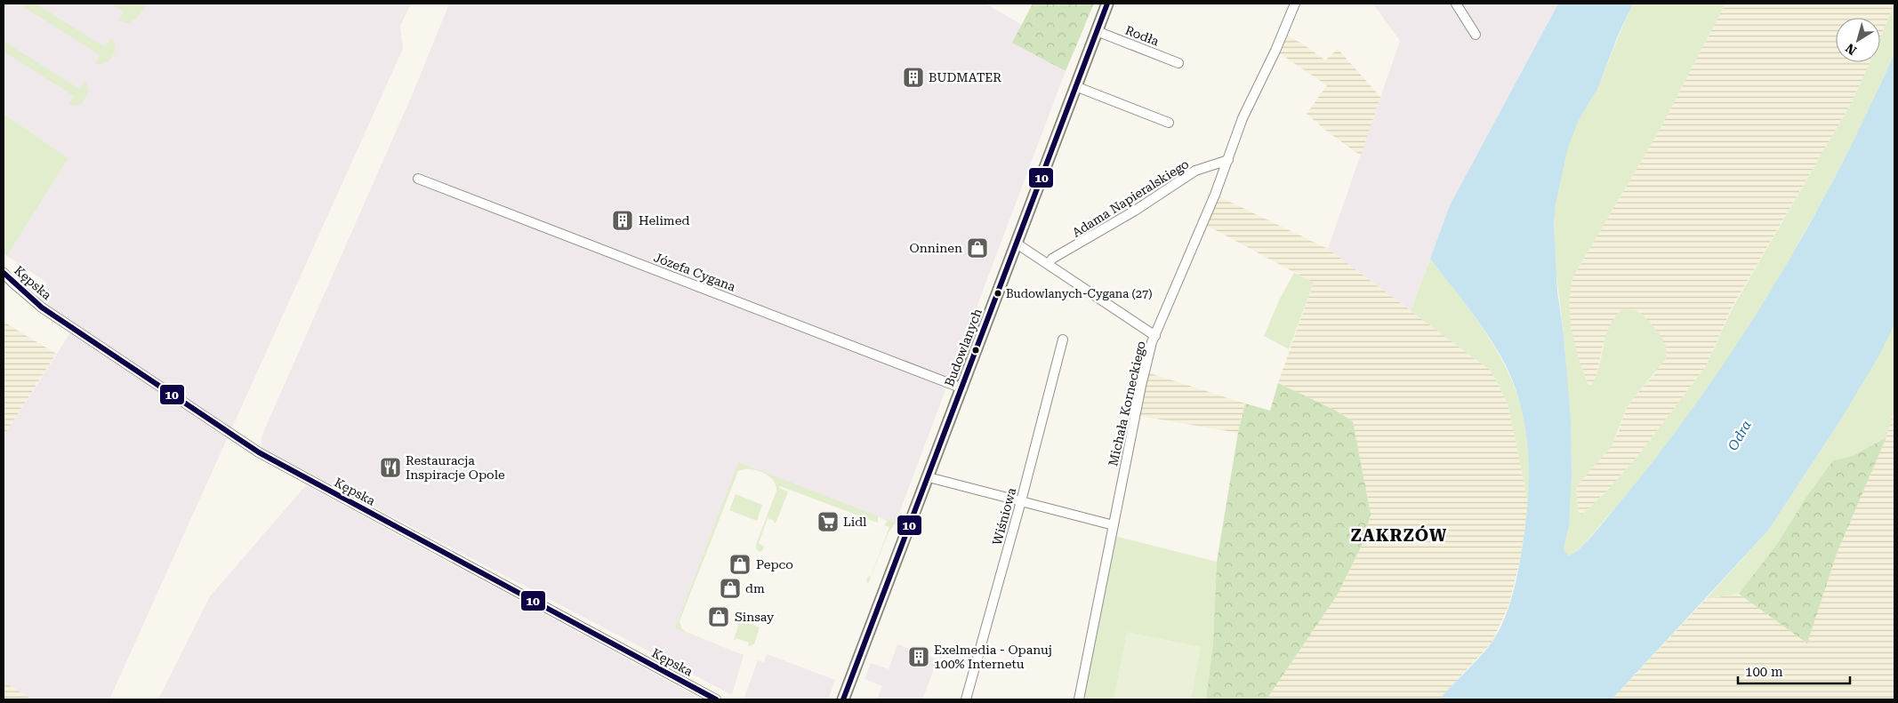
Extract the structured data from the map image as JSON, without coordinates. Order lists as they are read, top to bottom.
{
  "streets": {
    "main road": ["Budowlanych"],
    "street": [
      "Rodła",
      "Adama Napieralskiego",
      "Józefa Cygana",
      "Kępska",
      "Michała Korneckiego",
      "Wiśniowa"
    ]
  },
  "crossings": [
    ["Rodła", "Budowlanych"],
    ["Adama Napieralskiego", "Michała Korneckiego"],
    ["Józefa Cygana", "Budowlanych"]
  ],
  "districts": ["ZAKRZÓW"],
  "water": ["Odra"],
  "places": {
    "building": ["BUDMATER", "Helimed", "Exelmedia - Opanuj 100% Internetu"],
    "shop": [
      "Onninen",
      "Pepco",
      "dm",
      "Sinsay"
    ],
    "other": ["Budowlanych-Cygana (27)"],
    "restaurant": ["Restauracja Inspiracje Opole"],
    "supermarket": ["Lidl"]
  },
  "lines": ["transit line 10"],
  "scale_bar": "100 m",
  "north": "bottom left"
}
